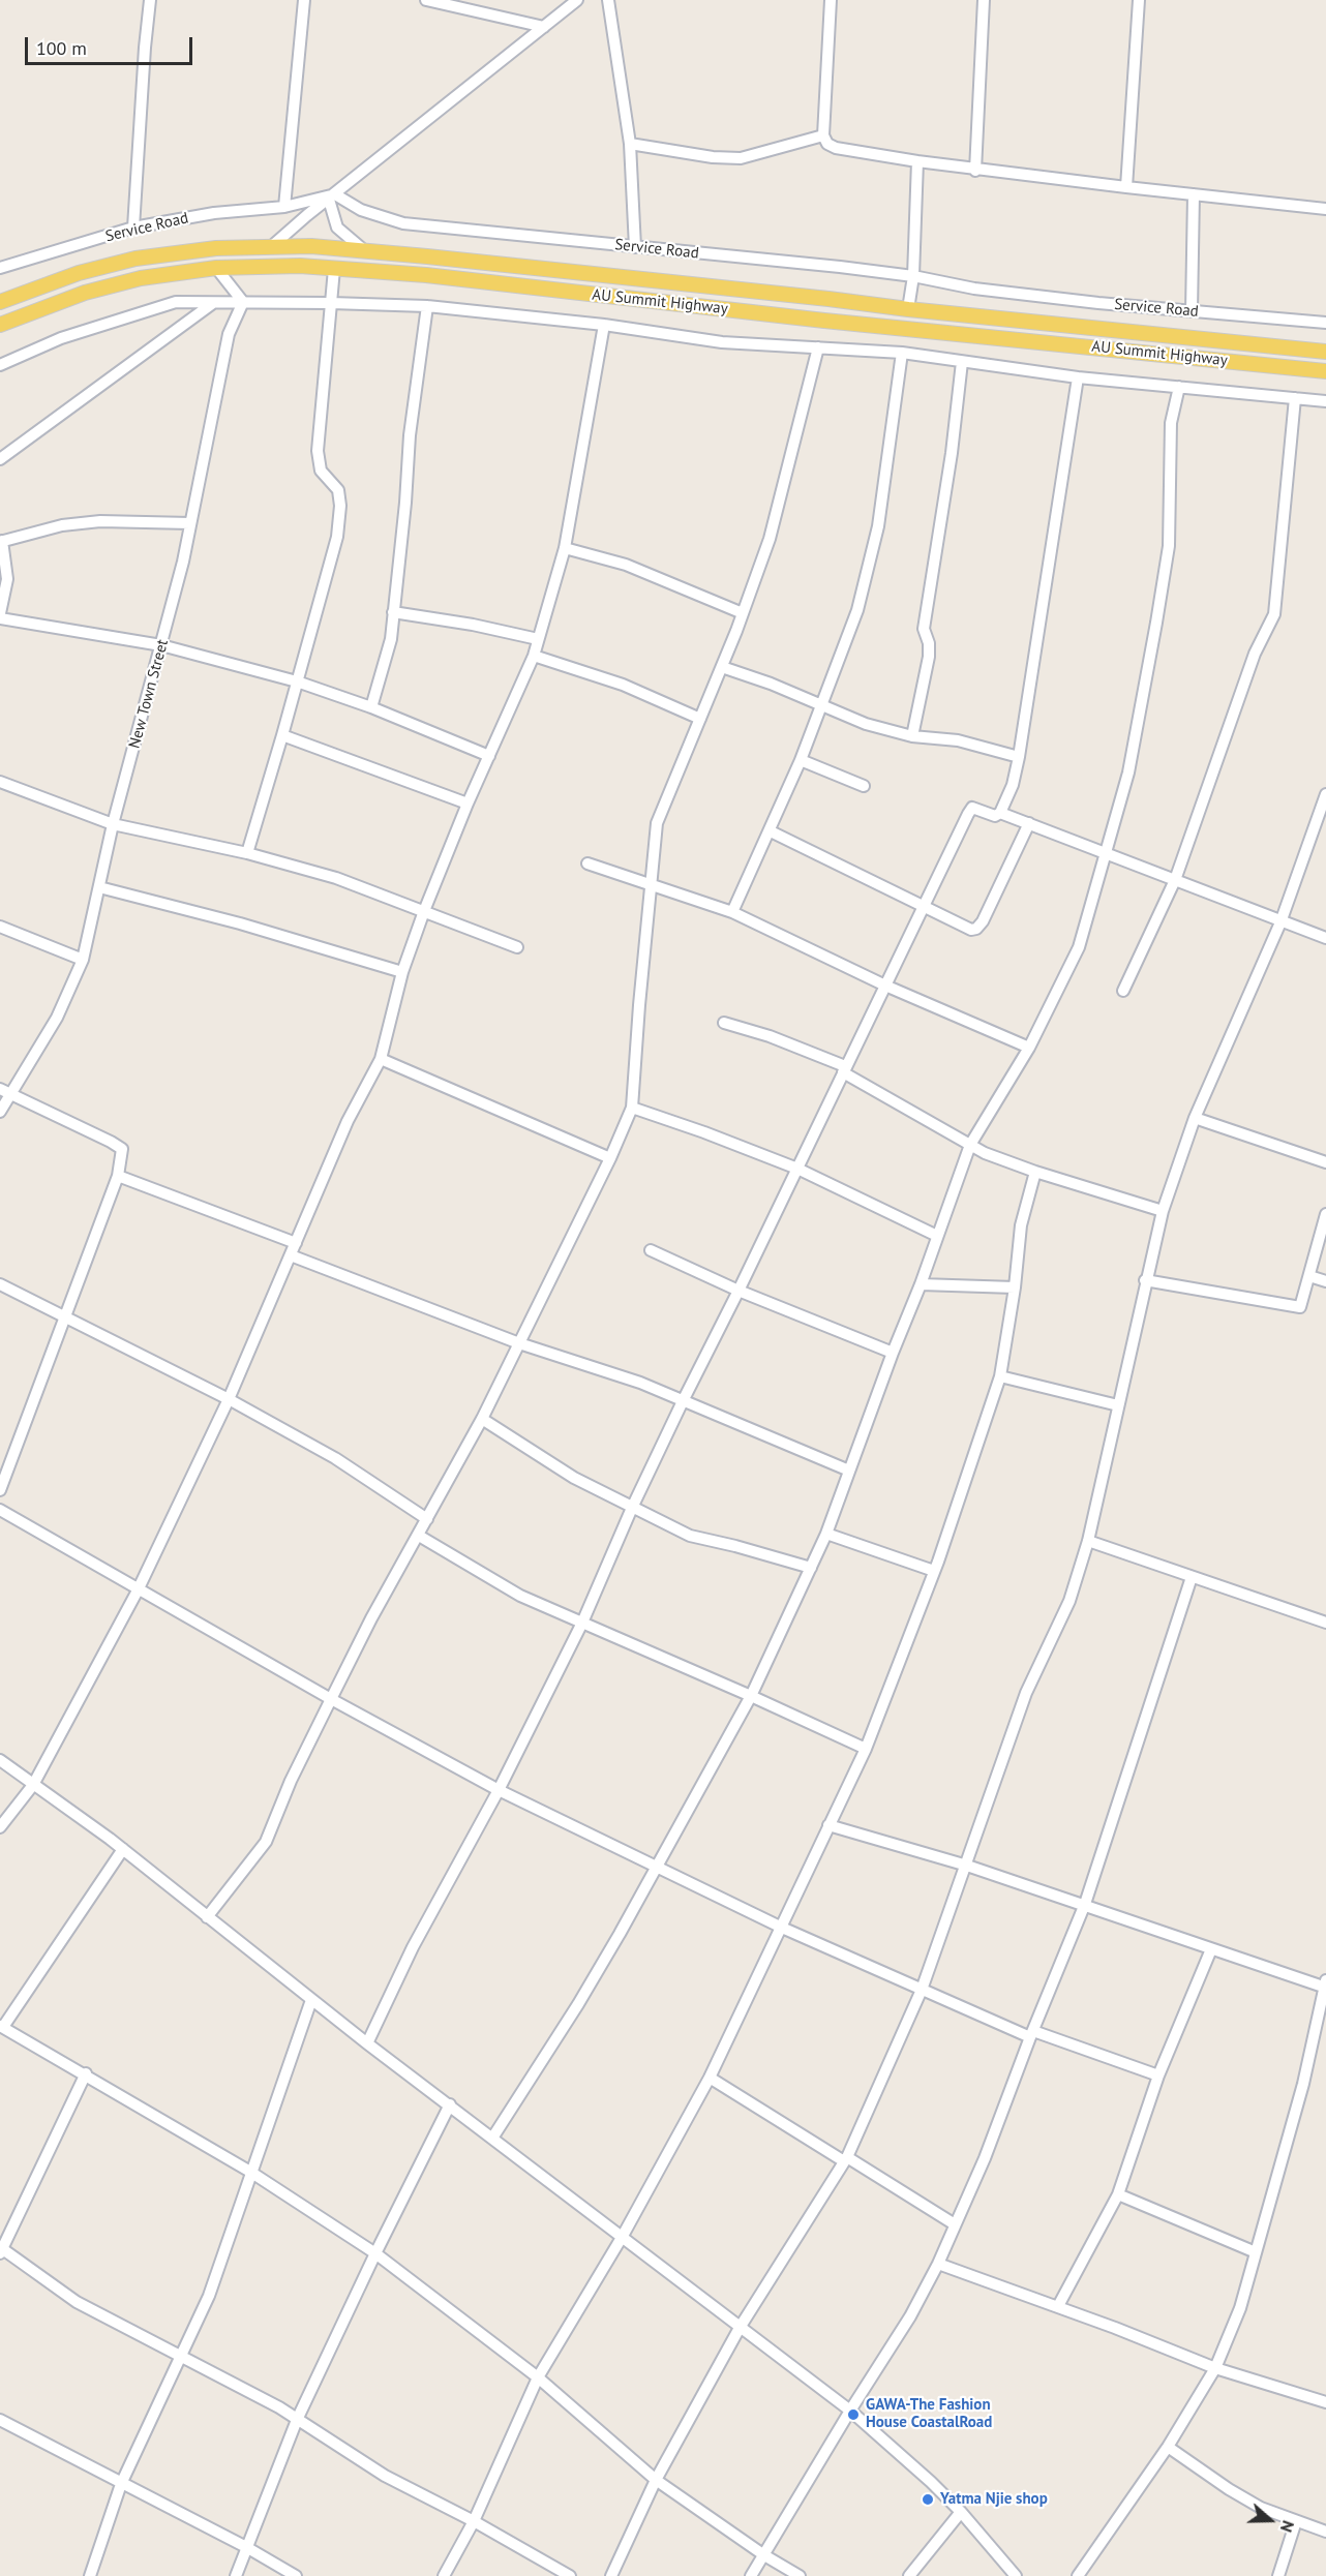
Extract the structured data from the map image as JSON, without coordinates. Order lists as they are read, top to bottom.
{
  "streets": {
    "main road": ["AU Summit Highway"],
    "street": ["Service Road", "New Town Street"]
  },
  "places": ["GAWA-The Fashion House CoastalRoad", "Yatma Njie shop"],
  "scale_bar": "100 m",
  "north": "right"
}
